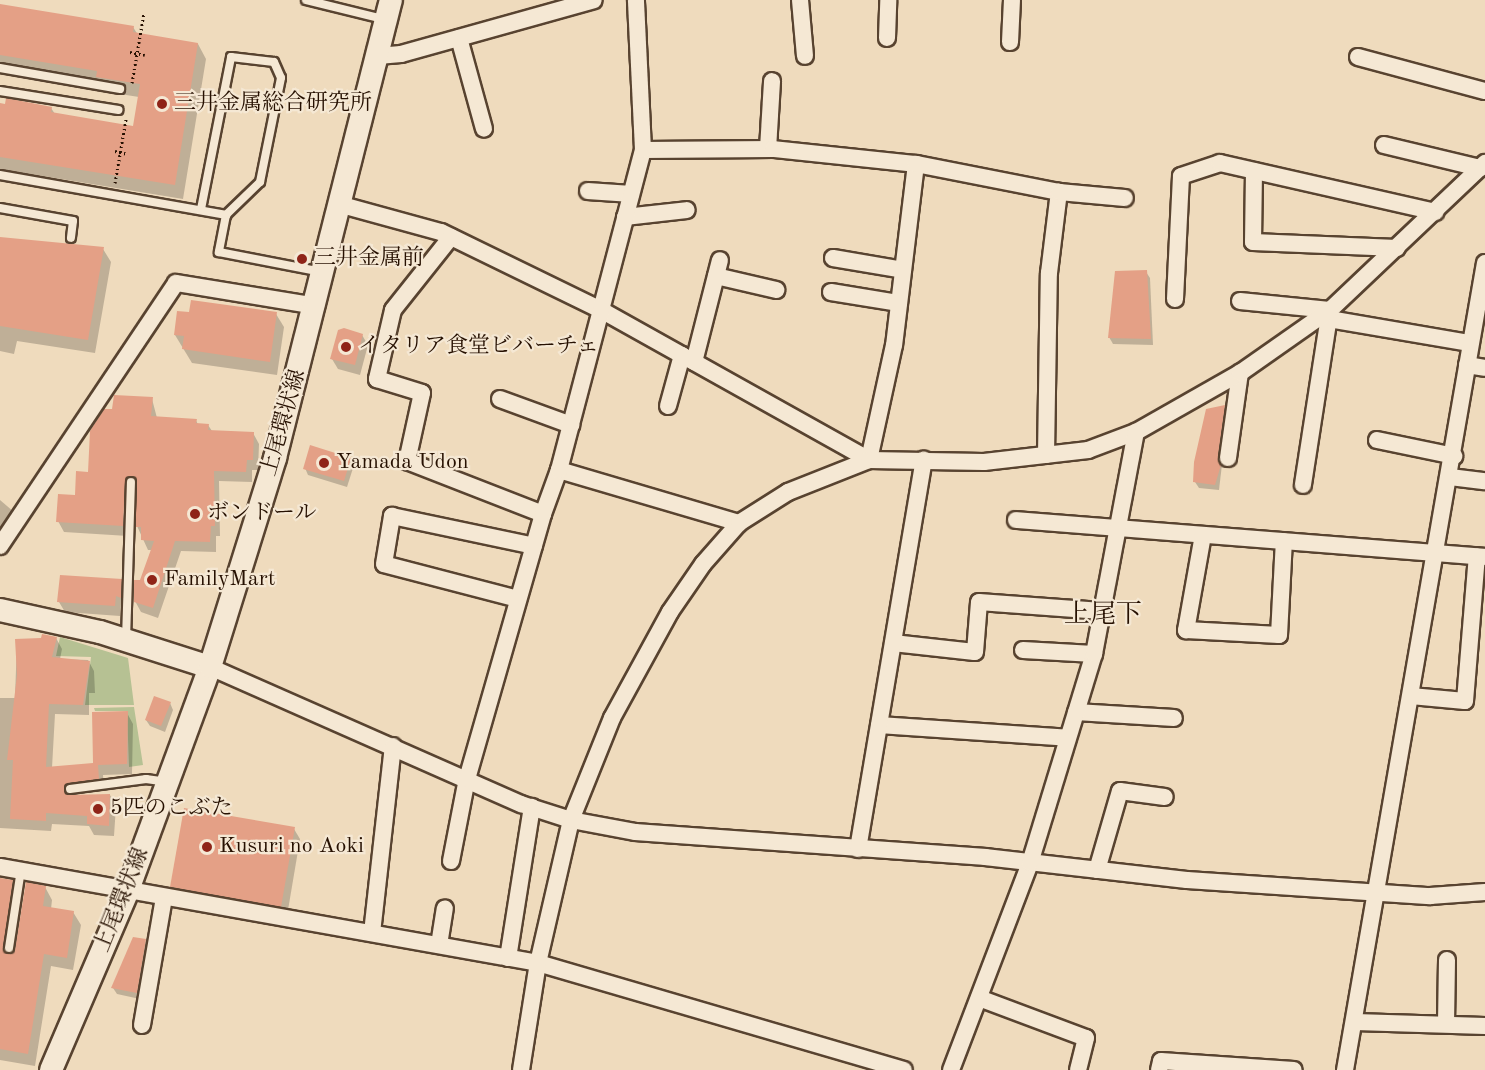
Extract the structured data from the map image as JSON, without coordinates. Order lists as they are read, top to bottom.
{
  "streets": {
    "main road": ["上尾環状線"]
  },
  "districts": ["上尾下"],
  "places": [
    "三井金属総合研究所",
    "三井金属前",
    "イタリア食堂ビバーチェ",
    "Yamada Udon",
    "ボンドール",
    "FamilyMart",
    "5匹のこぶた",
    "Kusuri no Aoki"
  ]
}
